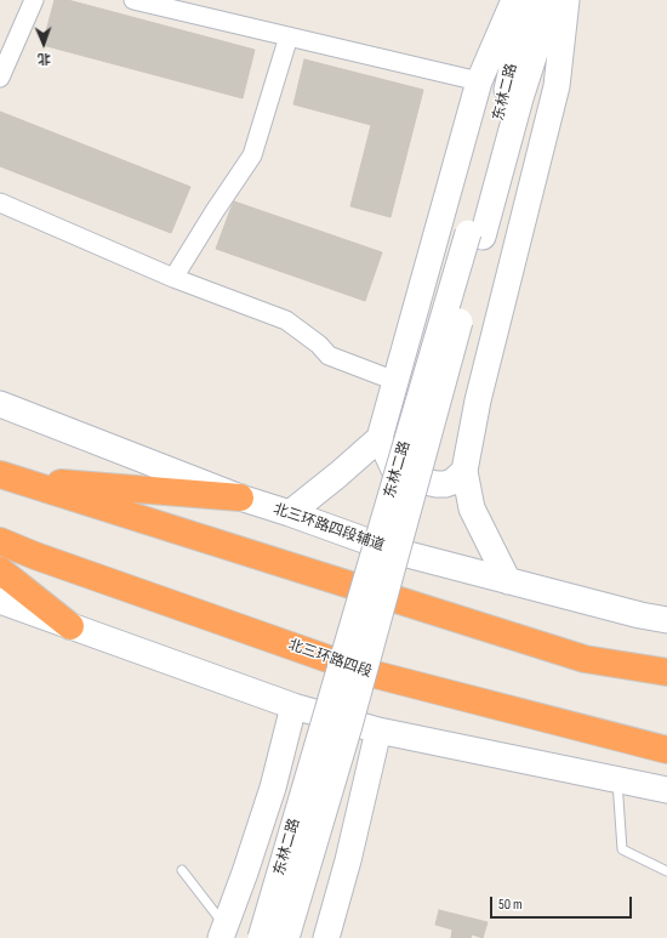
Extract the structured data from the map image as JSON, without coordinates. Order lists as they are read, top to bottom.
{
  "streets": {
    "highway": ["北三环路四段"],
    "main road": ["东林二路", "北三环路四段辅道"]
  },
  "scale_bar": "50 m",
  "north": "bottom"
}
